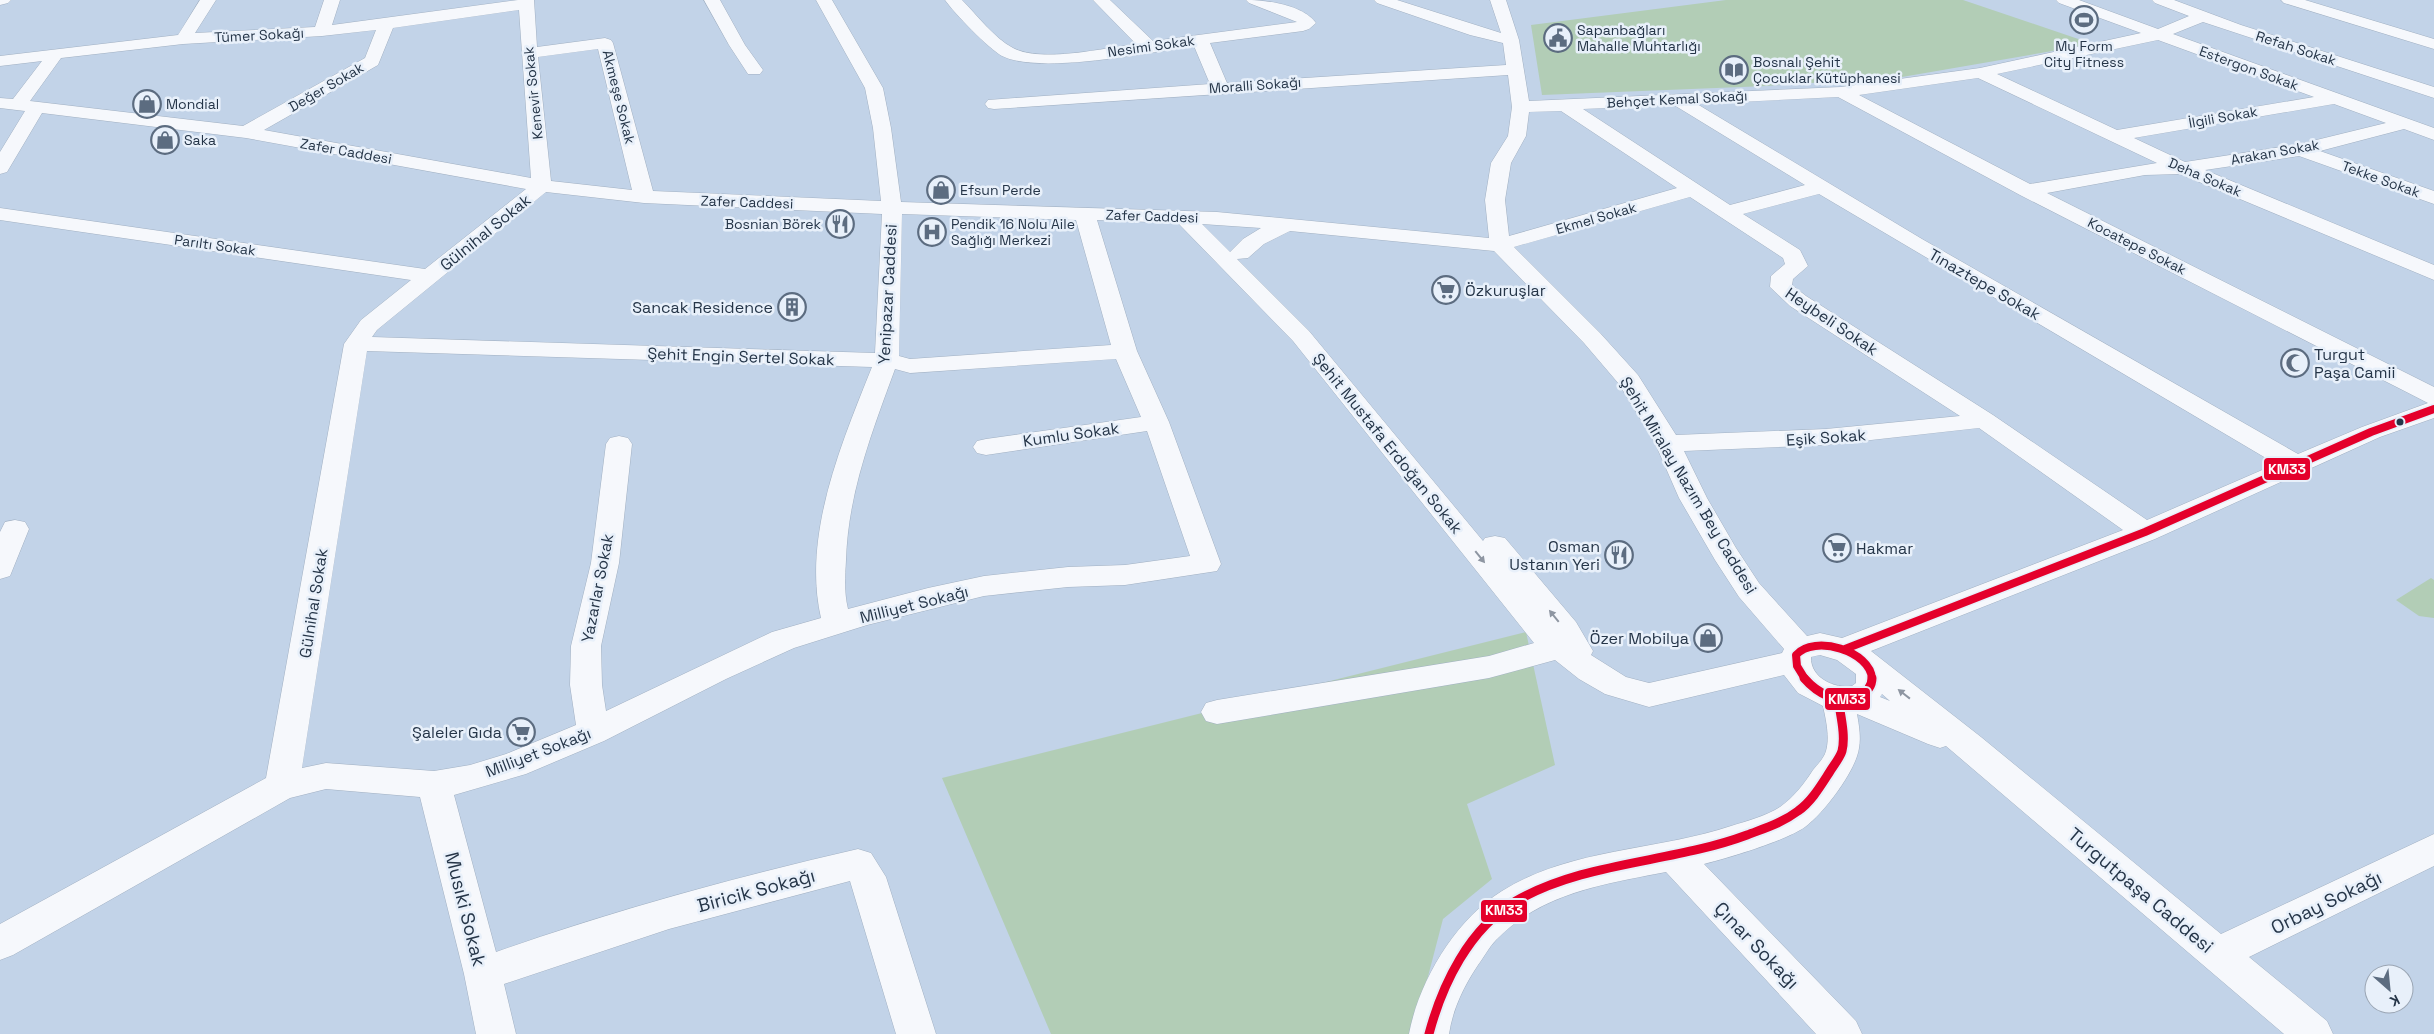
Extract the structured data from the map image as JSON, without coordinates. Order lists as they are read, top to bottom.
{
  "streets": {
    "street": [
      "Tümer Sokağı",
      "Nesimi Sokak",
      "Refah Sokak",
      "Estergon Sokak",
      "Moralli Sokağı",
      "Değer Sokak",
      "Kenevir Sokak",
      "Akmeşe Sokak",
      "Behçet Kemal Sokağı",
      "İlgili Sokak",
      "Zafer Caddesi",
      "Arakan Sokak",
      "Deha Sokak",
      "Tekke Sokak",
      "Ekmel Sokak",
      "Gülnihal Sokak",
      "Parıltı Sokak",
      "Kocatepe Sokak",
      "Tınaztepe Sokak",
      "Yenipazar Caddesi",
      "Heybeli Sokak",
      "Şehit Engin Sertel Sokak",
      "Kumlu Sokak",
      "Eşik Sokak",
      "Şehit Mustafa Erdoğan Sokak",
      "Şehit Miralay Nazım Bey Caddesi",
      "Yazarlar Sokak",
      "Milliyet Sokağı",
      "Biricik Sokağı",
      "Turgutpaşa Caddesi",
      "Orbay Sokağı",
      "Musıki Sokak",
      "Çınar Sokağı"
    ]
  },
  "crossings": [
    ["Tümer Sokağı", "Değer Sokak"],
    ["Tümer Sokağı", "Kenevir Sokak"],
    ["Refah Sokak", "Behçet Kemal Sokağı"],
    ["Estergon Sokak", "Behçet Kemal Sokağı"],
    ["Estergon Sokak", "İlgili Sokak"],
    ["Estergon Sokak", "Arakan Sokak"],
    ["Değer Sokak", "Zafer Caddesi"],
    ["Kenevir Sokak", "Akmeşe Sokak"],
    ["Kenevir Sokak", "Zafer Caddesi"],
    ["Kenevir Sokak", "Gülnihal Sokak"],
    ["Akmeşe Sokak", "Zafer Caddesi"],
    ["Behçet Kemal Sokağı", "Deha Sokak"],
    ["Behçet Kemal Sokağı", "Kocatepe Sokak"],
    ["Behçet Kemal Sokağı", "Tınaztepe Sokak"],
    ["Behçet Kemal Sokağı", "Heybeli Sokak"],
    ["İlgili Sokak", "Deha Sokak"],
    ["Zafer Caddesi", "Ekmel Sokak"],
    ["Zafer Caddesi", "Gülnihal Sokak"],
    ["Zafer Caddesi", "Yenipazar Caddesi"],
    ["Zafer Caddesi", "Şehit Mustafa Erdoğan Sokak"],
    ["Zafer Caddesi", "Şehit Miralay Nazım Bey Caddesi"],
    ["Zafer Caddesi", "Milliyet Sokağı"],
    ["Arakan Sokak", "Deha Sokak"],
    ["Arakan Sokak", "Tekke Sokak"],
    ["Arakan Sokak", "Kocatepe Sokak"],
    ["Ekmel Sokak", "Heybeli Sokak"],
    ["Ekmel Sokak", "Şehit Miralay Nazım Bey Caddesi"],
    ["Gülnihal Sokak", "Parıltı Sokak"],
    ["Gülnihal Sokak", "Şehit Engin Sertel Sokak"],
    ["Gülnihal Sokak", "Milliyet Sokağı"],
    ["Yenipazar Caddesi", "Şehit Engin Sertel Sokak"],
    ["Yenipazar Caddesi", "Milliyet Sokağı"],
    ["Heybeli Sokak", "Eşik Sokak"],
    ["Şehit Engin Sertel Sokak", "Milliyet Sokağı"],
    ["Kumlu Sokak", "Milliyet Sokağı"],
    ["Eşik Sokak", "Şehit Miralay Nazım Bey Caddesi"],
    ["Şehit Mustafa Erdoğan Sokak", "Şehit Miralay Nazım Bey Caddesi"],
    ["Şehit Mustafa Erdoğan Sokak", "Turgutpaşa Caddesi"],
    ["Şehit Miralay Nazım Bey Caddesi", "Turgutpaşa Caddesi"],
    ["Yazarlar Sokak", "Milliyet Sokağı"],
    ["Milliyet Sokağı", "Musıki Sokak"],
    ["Biricik Sokağı", "Musıki Sokak"],
    ["Turgutpaşa Caddesi", "Orbay Sokağı"]
  ],
  "places": {
    "sports": ["My Form City Fitness"],
    "public building": ["Sapanbağları Mahalle Muhtarlığı"],
    "library": ["Bosnalı Şehit Çocuklar Kütüphanesi"],
    "shop": [
      "Mondial",
      "Saka",
      "Efsun Perde",
      "Özer Mobilya"
    ],
    "restaurant": ["Bosnian Börek", "Osman Ustanın Yeri"],
    "hospital": ["Pendik 16 Nolu Aile Sağlığı Merkezi"],
    "supermarket": ["Özkuruşlar", "Hakmar", "Şaleler Gıda"],
    "building": ["Sancak Residence"],
    "mosque": ["Turgut Paşa Camii"]
  },
  "lines": ["transit line KM33"],
  "north": "bottom right"
}
